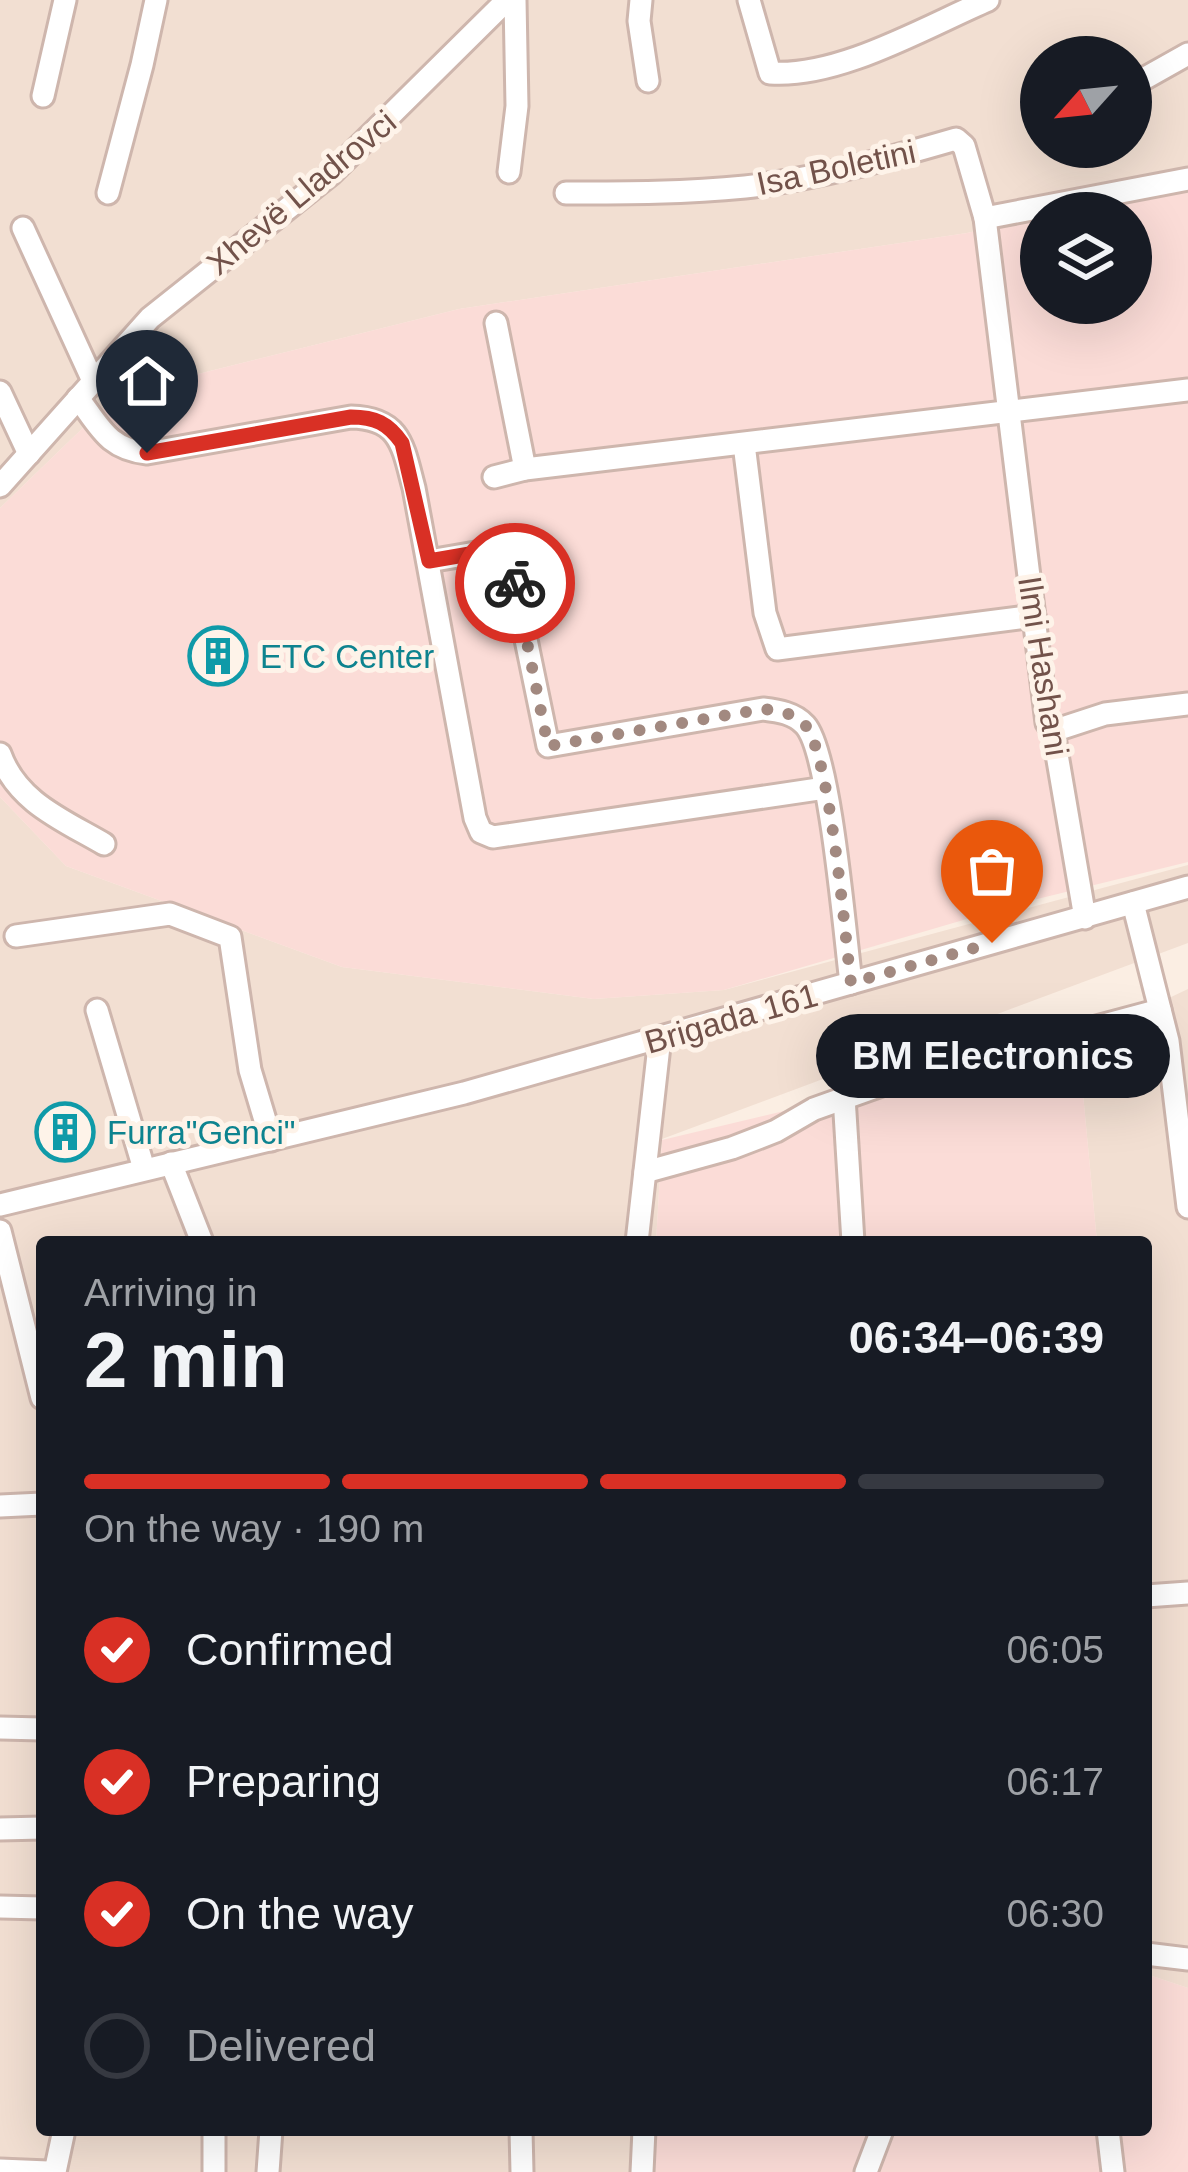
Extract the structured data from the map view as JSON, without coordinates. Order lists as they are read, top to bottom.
{
  "streets": {
    "street": [
      "Isa Boletini",
      "Xhevë Lladrovci",
      "Ilmi Hashani",
      "Brigada 161"
    ]
  },
  "crossings": [
    ["Isa Boletini", "Ilmi Hashani"],
    ["Ilmi Hashani", "Brigada 161"]
  ],
  "places": {
    "building": ["ETC Center", "Furra\"Genci\""],
    "other": ["BM Electronics"]
  },
  "north": "bottom left",
  "page": {
    "bubble": "BM Electronics",
    "heading": ["2 min", "Arriving in", "06:34–06:39"],
    "bar": "On the way · 190 m",
    "list": [
      ["Confirmed", "06:05"],
      ["Preparing", "06:17"],
      ["On the way", "06:30"],
      "Delivered"
    ]
  }
}
